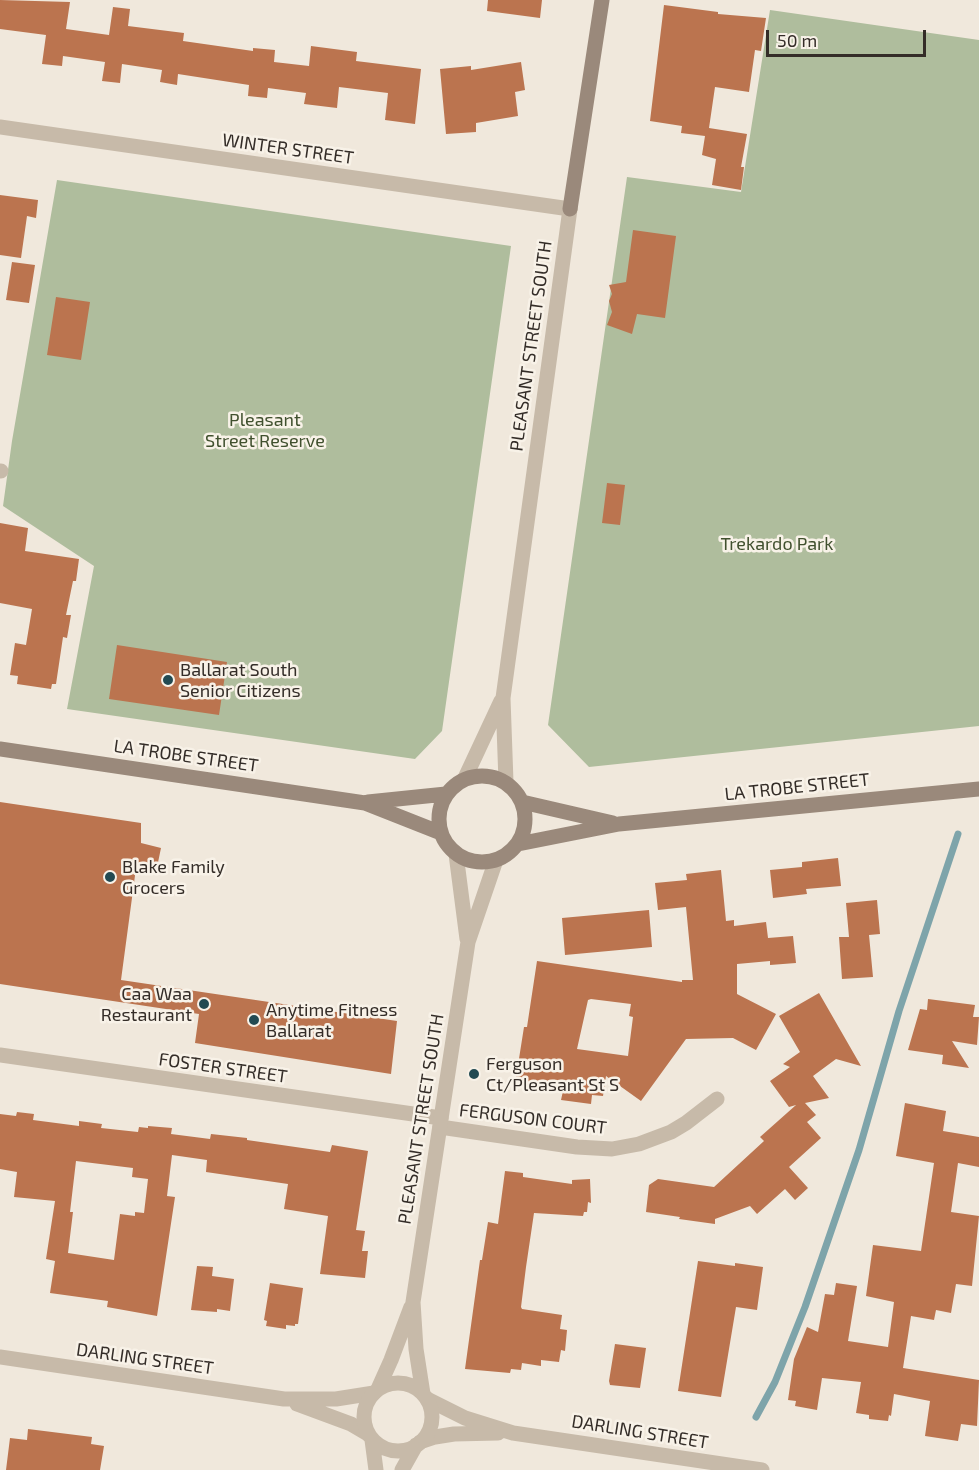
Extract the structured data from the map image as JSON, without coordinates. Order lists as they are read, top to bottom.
{
  "streets": {
    "main road": ["PLEASANT STREET SOUTH", "LA TROBE STREET"],
    "street": [
      "WINTER STREET",
      "FOSTER STREET",
      "FERGUSON COURT",
      "DARLING STREET"
    ]
  },
  "crossings": [
    ["WINTER STREET", "PLEASANT STREET SOUTH"],
    ["PLEASANT STREET SOUTH", "LA TROBE STREET"],
    ["PLEASANT STREET SOUTH", "FOSTER STREET"],
    ["PLEASANT STREET SOUTH", "FERGUSON COURT"],
    ["PLEASANT STREET SOUTH", "DARLING STREET"],
    ["FOSTER STREET", "FERGUSON COURT"]
  ],
  "parks": ["Pleasant Street Reserve", "Trekardo Park"],
  "places": [
    "Ballarat South Senior Citizens",
    "Blake Family Grocers",
    "Caa Waa Restaurant",
    "Anytime Fitness Ballarat",
    "Ferguson Ct/Pleasant St S"
  ],
  "scale_bar": "50 m"
}
